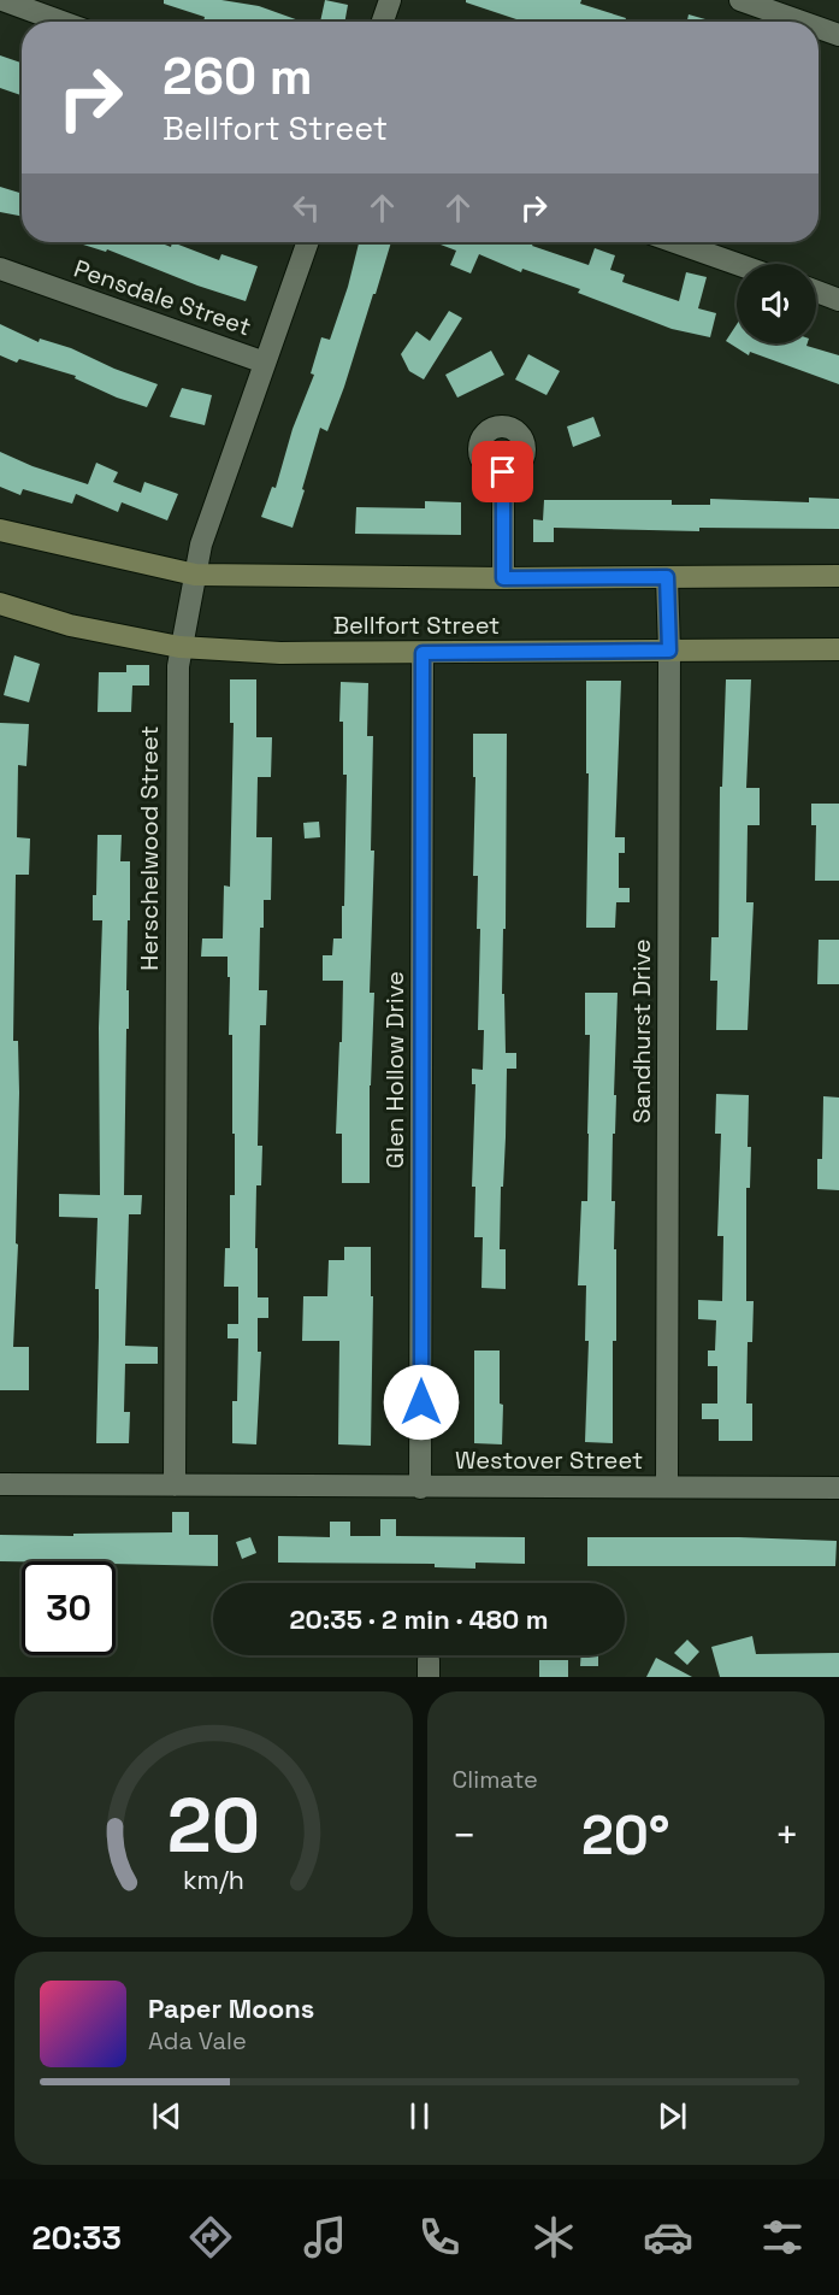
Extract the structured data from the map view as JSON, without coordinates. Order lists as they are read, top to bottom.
{
  "streets": {
    "main road": ["Bellfort Street"],
    "street": [
      "Pensdale Street",
      "Herschelwood Street",
      "Sandhurst Drive",
      "Glen Hollow Drive",
      "Westover Street"
    ]
  },
  "crossings": [
    ["Pensdale Street", "Herschelwood Street"],
    ["Bellfort Street", "Herschelwood Street"],
    ["Bellfort Street", "Sandhurst Drive"],
    ["Bellfort Street", "Glen Hollow Drive"],
    ["Herschelwood Street", "Westover Street"],
    ["Sandhurst Drive", "Westover Street"],
    ["Glen Hollow Drive", "Westover Street"]
  ],
  "page": {
    "turn": ["260 m", "Bellfort Street"],
    "limit": "30",
    "trip": "20:35 · 2 min · 480 m",
    "tile": "Climate",
    "heat": ["−", "20°", "+"],
    "song": ["Paper Moons", "Ada Vale"],
    "tabs": "20:33",
    "gauge": ["20", "km/h"]
  }
}
